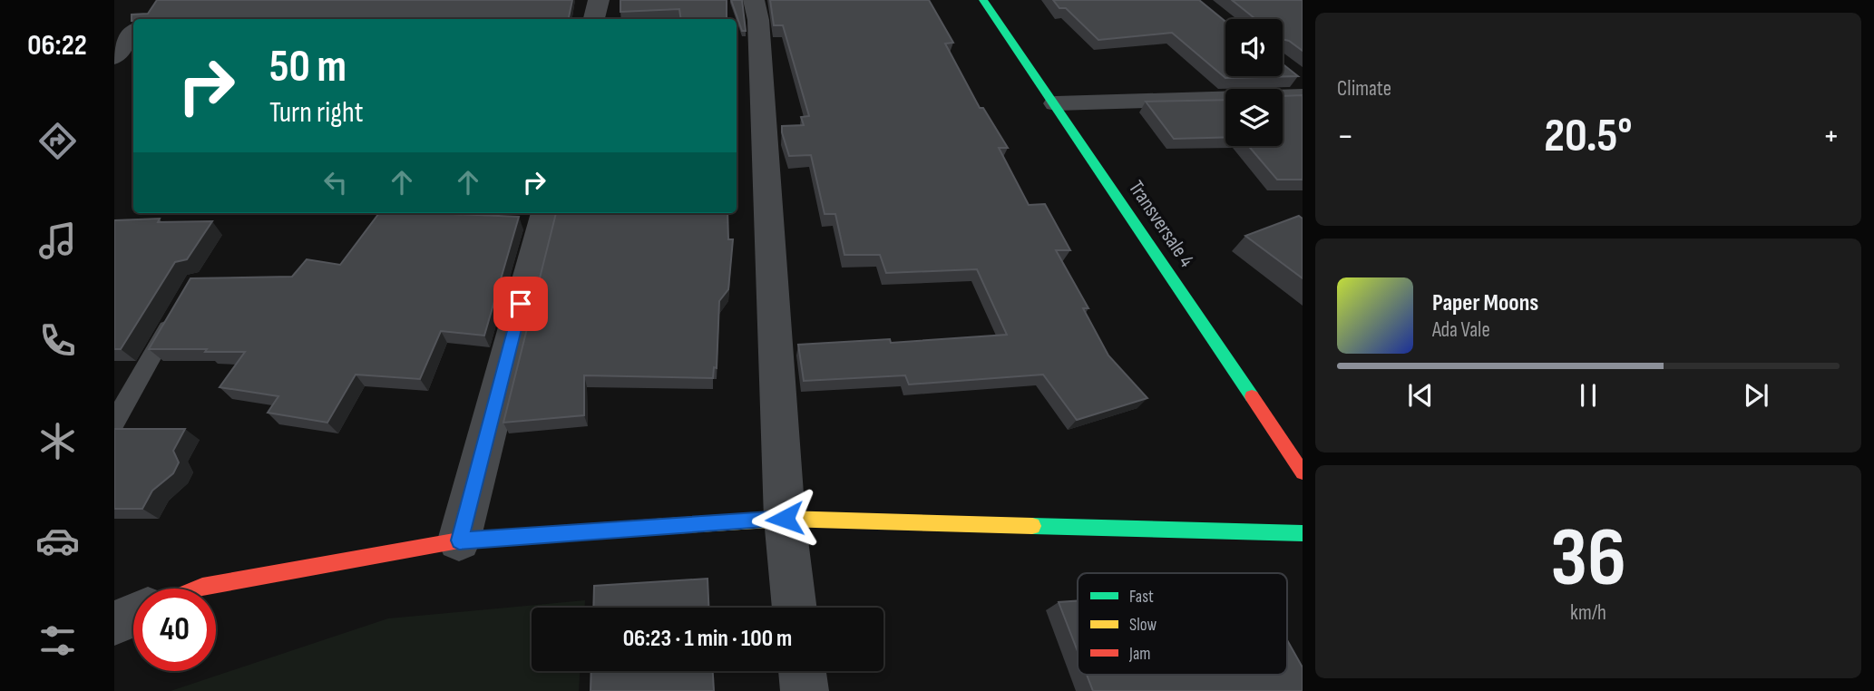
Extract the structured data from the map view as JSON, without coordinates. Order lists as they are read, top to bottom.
{
  "streets": {
    "street": ["Transversale 4"]
  },
  "legend": ["Fast", "Slow", "Jam"],
  "page": {
    "tabs": "06:22",
    "tile": [
      "Climate",
      ["36", "km/h"]
    ],
    "turn": ["50 m", "Turn right"],
    "heat": ["−", "20.5°", "+"],
    "song": ["Paper Moons", "Ada Vale"],
    "limit": "40",
    "trip": "06:23 · 1 min · 100 m"
  }
}
